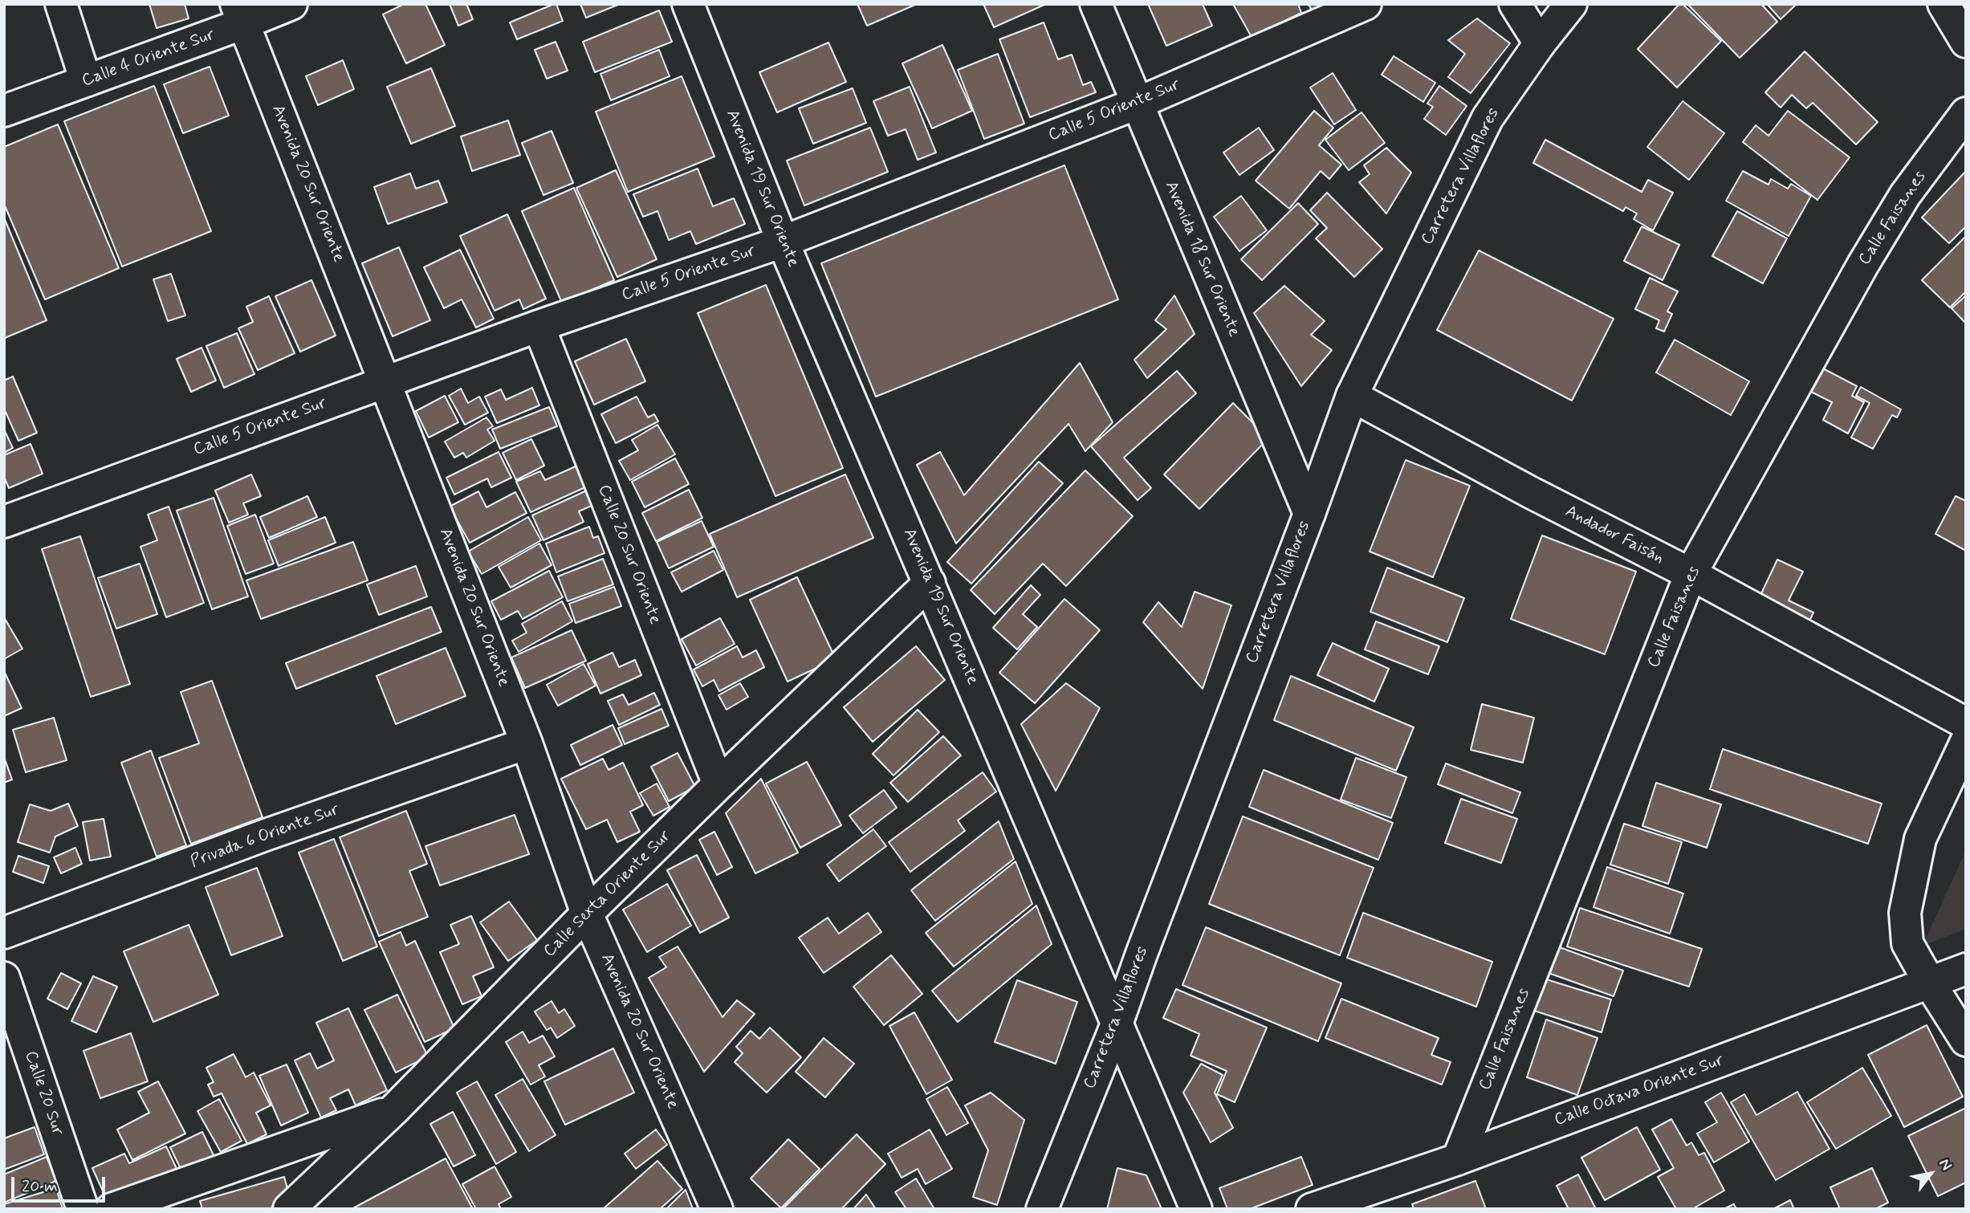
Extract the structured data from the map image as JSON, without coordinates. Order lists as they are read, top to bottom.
{
  "streets": {
    "street": [
      "Calle 4 Oriente Sur",
      "Calle 5 Oriente Sur",
      "Carretera Villaflores",
      "Avenida 20 Sur Oriente",
      "Avenida 19 Sur Oriente",
      "Calle Faisanes",
      "Avenida 18 Sur Oriente",
      "Andador Faisán",
      "Calle 20 Sur Oriente",
      "Privada 6 Oriente Sur",
      "Calle Sexta Oriente Sur",
      "Calle Octava Oriente Sur",
      "Calle 20 Sur"
    ]
  },
  "crossings": [
    ["Calle 4 Oriente Sur", "Avenida 20 Sur Oriente"],
    ["Calle 5 Oriente Sur", "Avenida 20 Sur Oriente"],
    ["Calle 5 Oriente Sur", "Avenida 19 Sur Oriente"],
    ["Calle 5 Oriente Sur", "Avenida 18 Sur Oriente"],
    ["Calle 5 Oriente Sur", "Calle 20 Sur Oriente"],
    ["Carretera Villaflores", "Avenida 19 Sur Oriente"],
    ["Carretera Villaflores", "Avenida 18 Sur Oriente"],
    ["Carretera Villaflores", "Andador Faisán"],
    ["Avenida 20 Sur Oriente", "Privada 6 Oriente Sur"],
    ["Avenida 20 Sur Oriente", "Calle Sexta Oriente Sur"],
    ["Avenida 19 Sur Oriente", "Calle Sexta Oriente Sur"],
    ["Calle Faisanes", "Andador Faisán"],
    ["Calle Faisanes", "Calle Octava Oriente Sur"],
    ["Calle 20 Sur Oriente", "Calle Sexta Oriente Sur"]
  ],
  "scale_bar": "20 m",
  "north": "top right"
}
